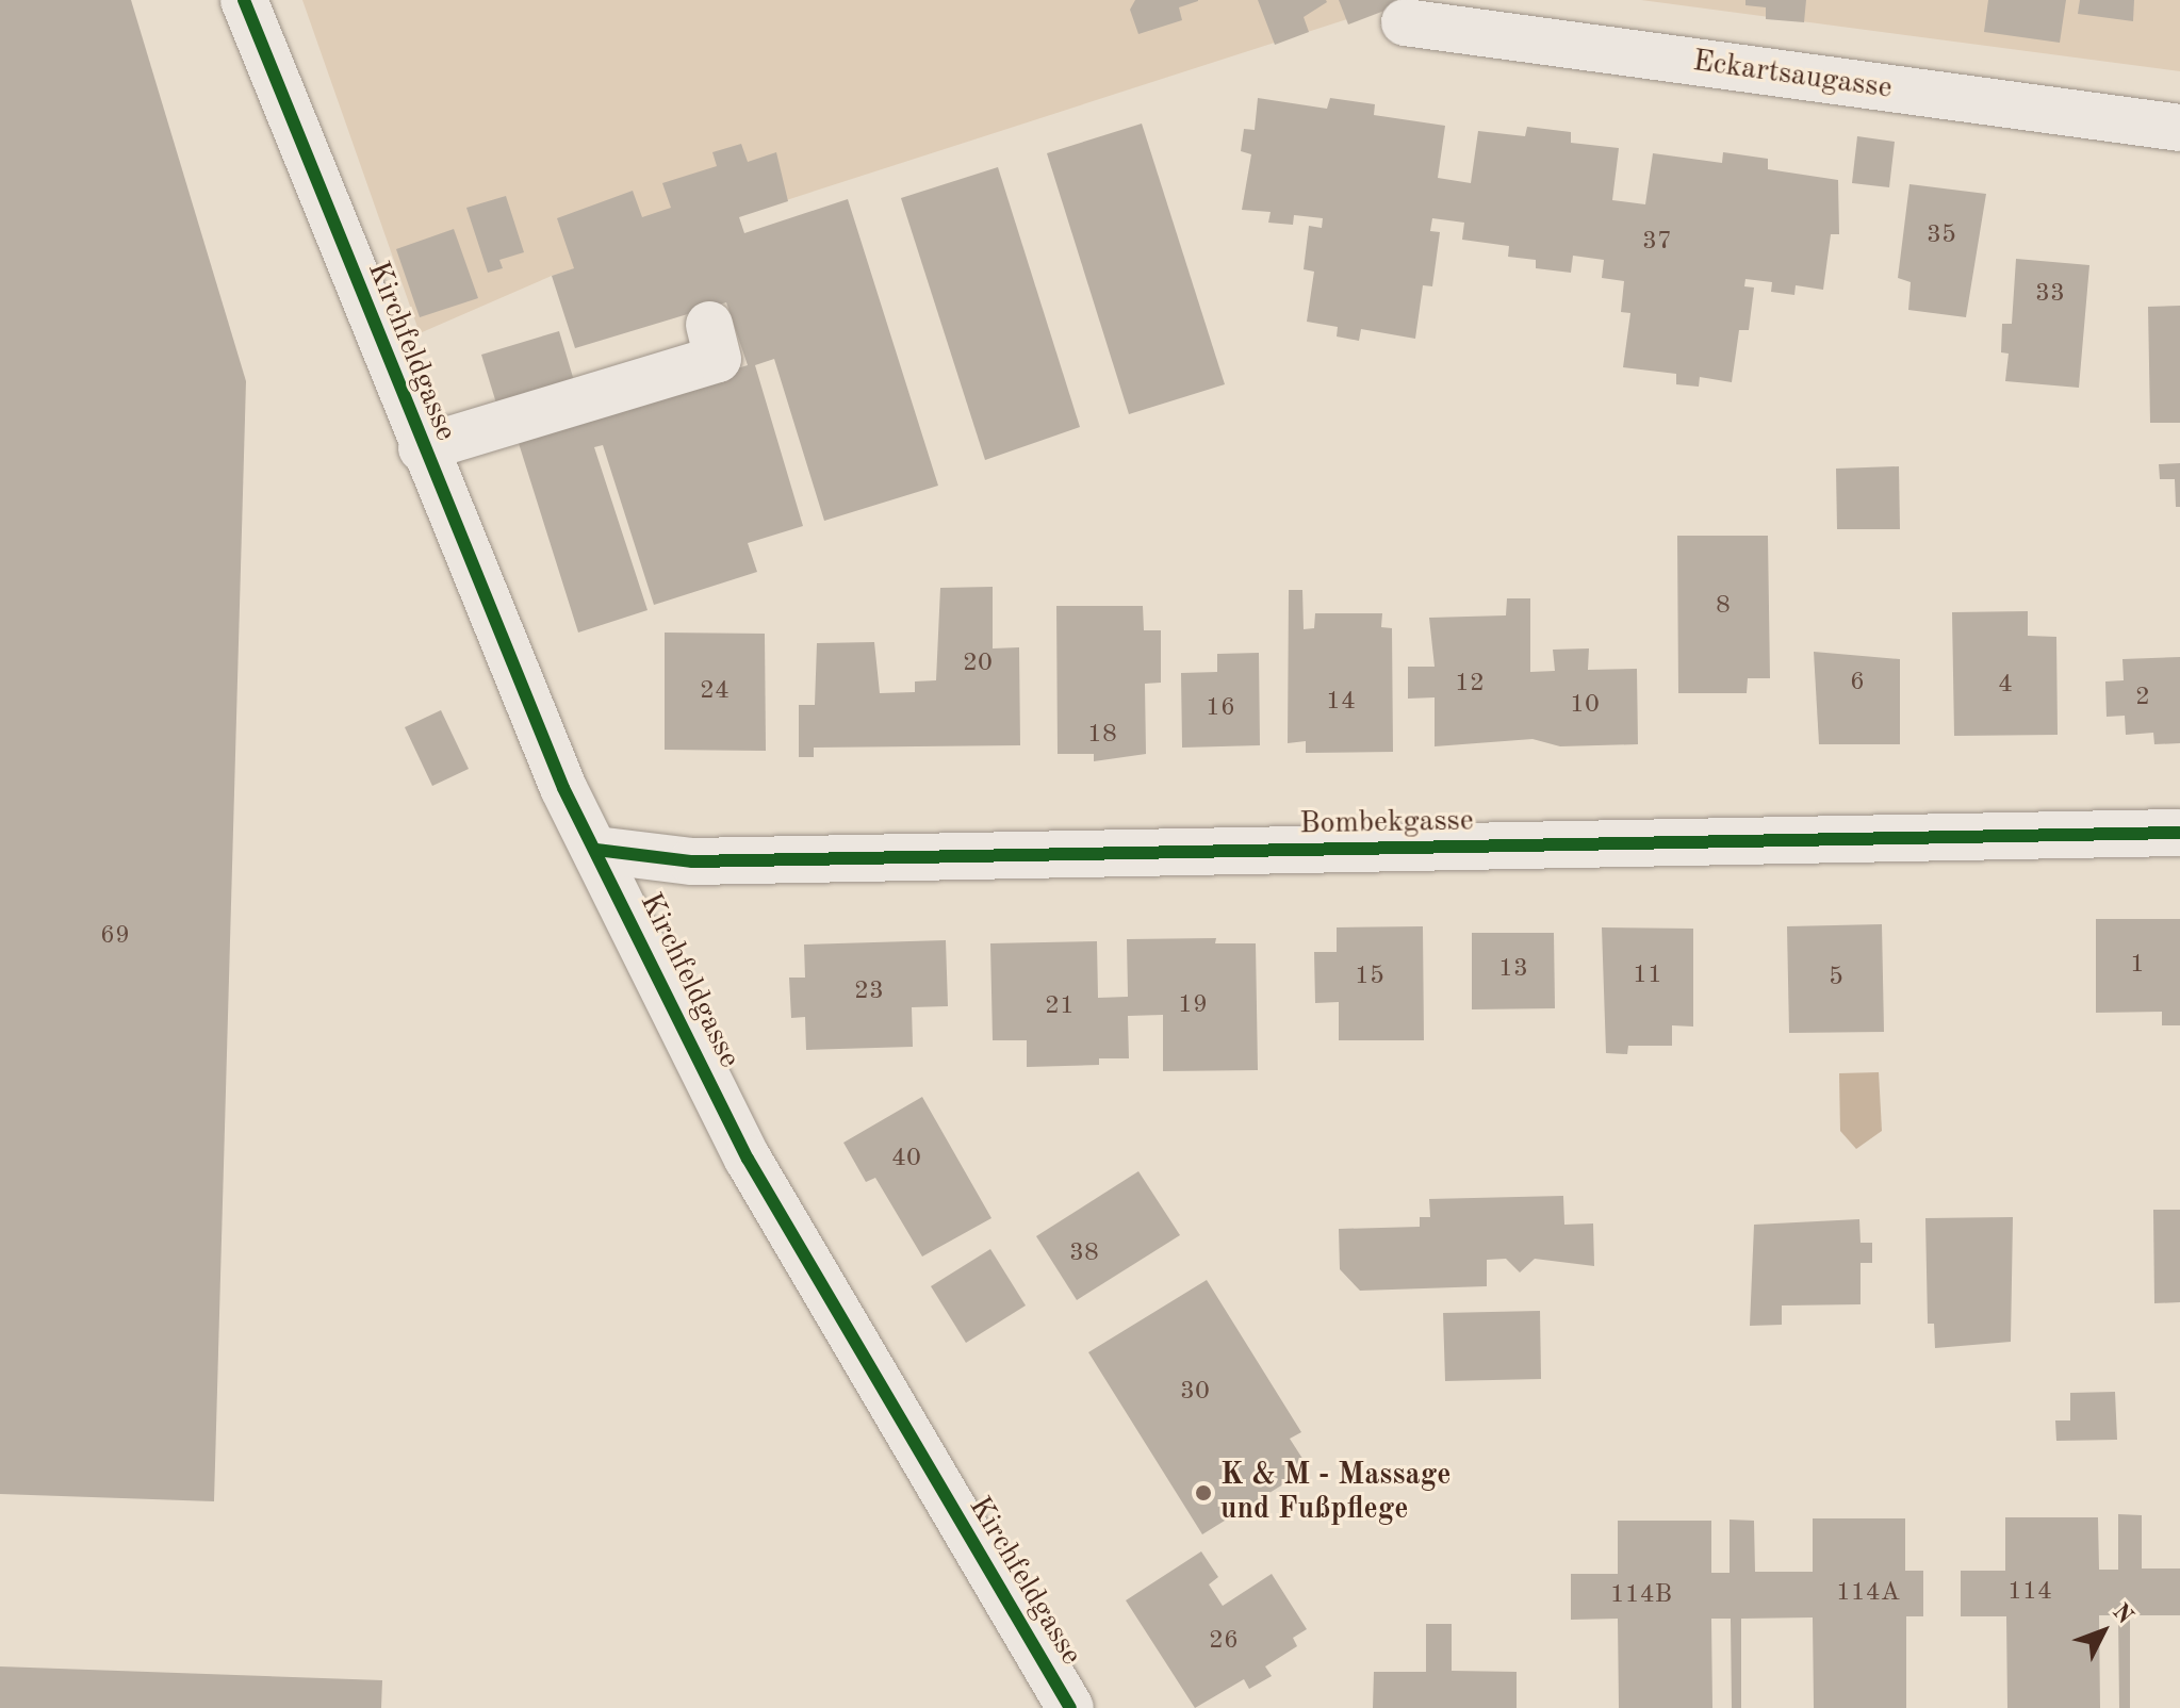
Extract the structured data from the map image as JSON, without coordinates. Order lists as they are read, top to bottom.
{
  "streets": {
    "street": ["Eckartsaugasse", "Kirchfeldgasse", "Bombekgasse"]
  },
  "crossings": [
    ["Kirchfeldgasse", "Bombekgasse"]
  ],
  "places": ["K & M - Massage und Fußpflege"],
  "house_numbers": [
    "35",
    "37",
    "33",
    "8",
    "20",
    "6",
    "12",
    "4",
    "24",
    "2",
    "14",
    "10",
    "16",
    "18",
    "69",
    "1",
    "13",
    "11",
    "15",
    "5",
    "23",
    "19",
    "21",
    "40",
    "38",
    "30",
    "114",
    "114A",
    "114B",
    "26"
  ],
  "north": "top right"
}
